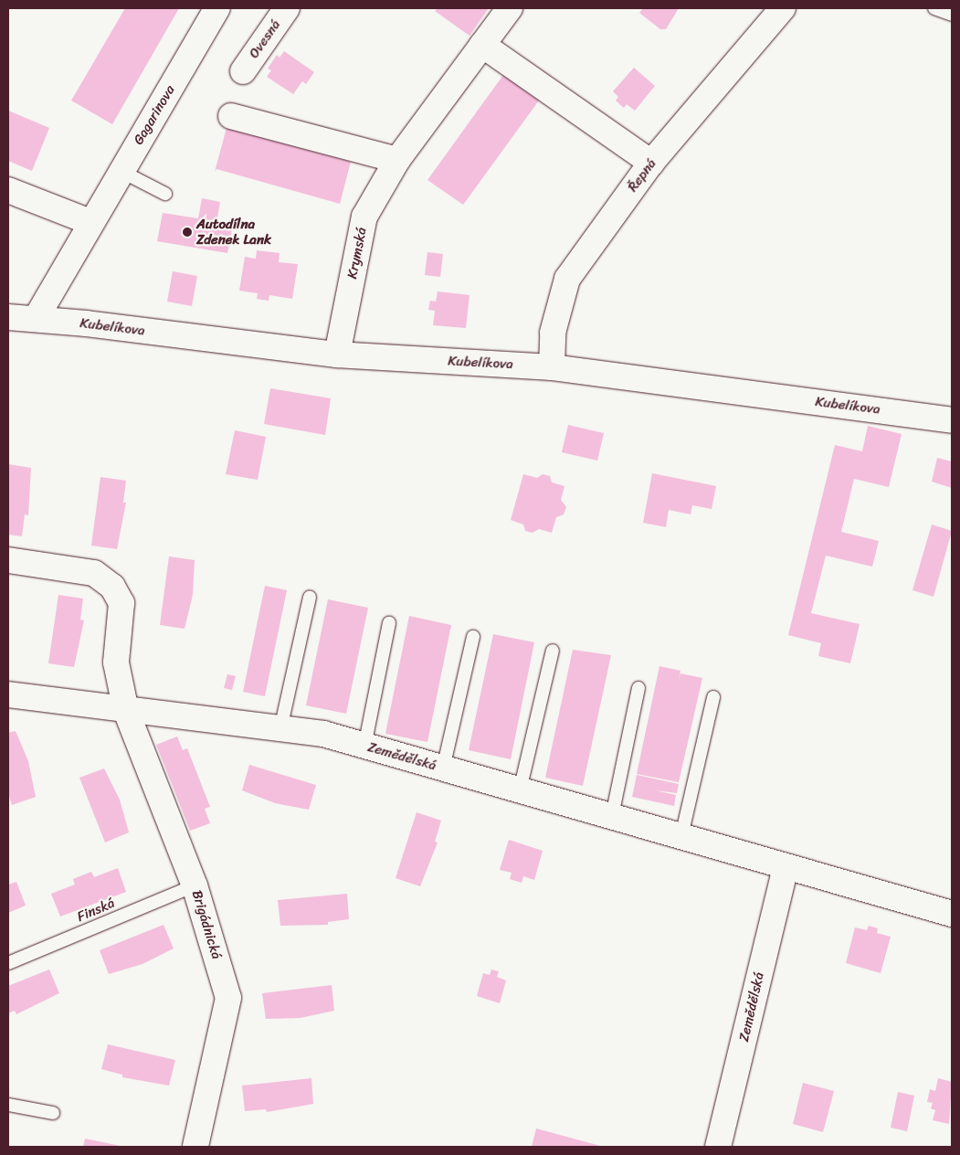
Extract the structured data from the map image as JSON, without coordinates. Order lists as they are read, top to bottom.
{
  "streets": {
    "street": [
      "Ovesná",
      "Gagarinova",
      "Řepná",
      "Krymská",
      "Kubelíkova",
      "Zemědělská",
      "Brigádnická"
    ],
    "lane": ["Finská"]
  },
  "crossings": [
    ["Gagarinova", "Kubelíkova"],
    ["Řepná", "Kubelíkova"],
    ["Krymská", "Kubelíkova"],
    ["Zemědělská", "Brigádnická"],
    ["Finská", "Brigádnická"]
  ],
  "places": ["Autodílna Zdenek Lank"]
}
